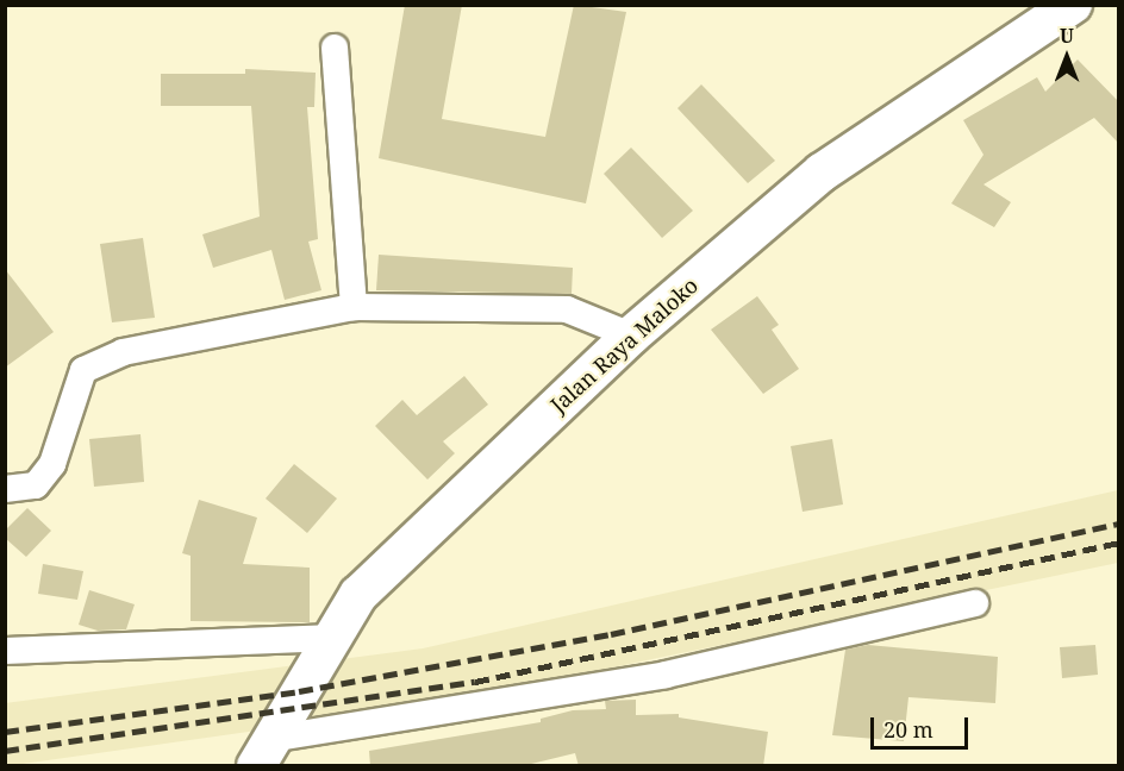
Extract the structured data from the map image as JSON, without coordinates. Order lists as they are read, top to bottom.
{
  "streets": {
    "street": ["Jalan Raya Maloko"]
  },
  "scale_bar": "20 m",
  "north": "top"
}
